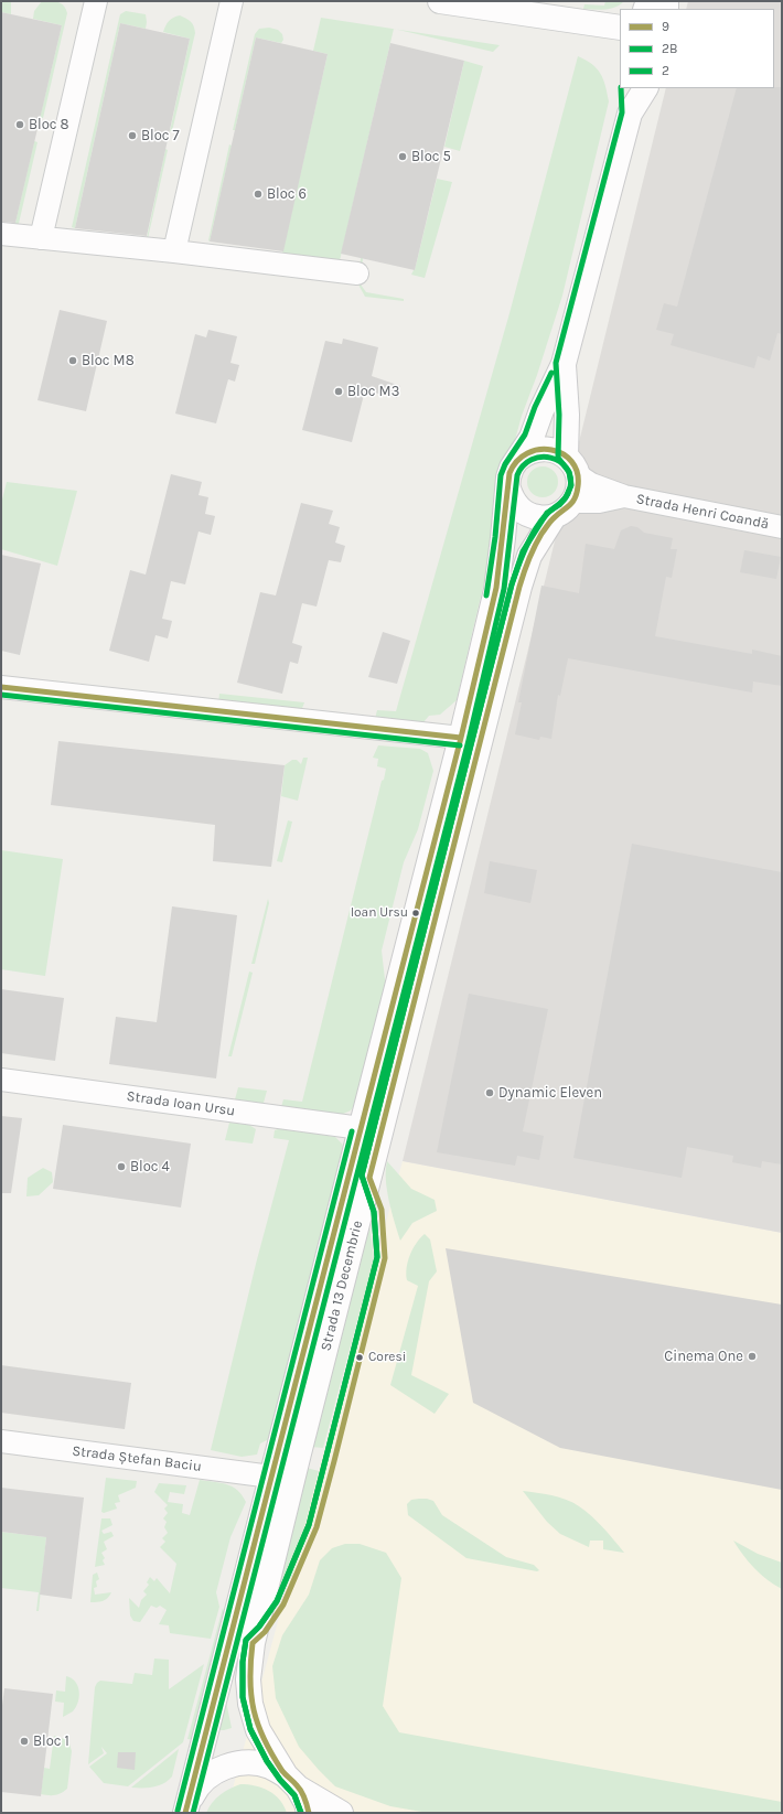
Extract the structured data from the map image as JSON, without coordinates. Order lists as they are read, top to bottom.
{
  "streets": {
    "main road": ["Strada 13 Decembrie"],
    "street": ["Strada Henri Coandă", "Strada Ioan Ursu", "Strada Ștefan Baciu"]
  },
  "crossings": [
    ["Strada Henri Coandă", "Strada 13 Decembrie"],
    ["Strada Ioan Ursu", "Strada 13 Decembrie"],
    ["Strada 13 Decembrie", "Strada Ștefan Baciu"]
  ],
  "places": [
    "Bloc 8",
    "Bloc 7",
    "Bloc 5",
    "Bloc 6",
    "Bloc M8",
    "Bloc M3",
    "Ioan Ursu",
    "Dynamic Eleven",
    "Bloc 4",
    "Cinema One",
    "Coresi",
    "Bloc 1"
  ],
  "lines": ["transit line 2", "transit line 9", "transit line 2B"],
  "legend": ["9", "2B", "2"]
}
